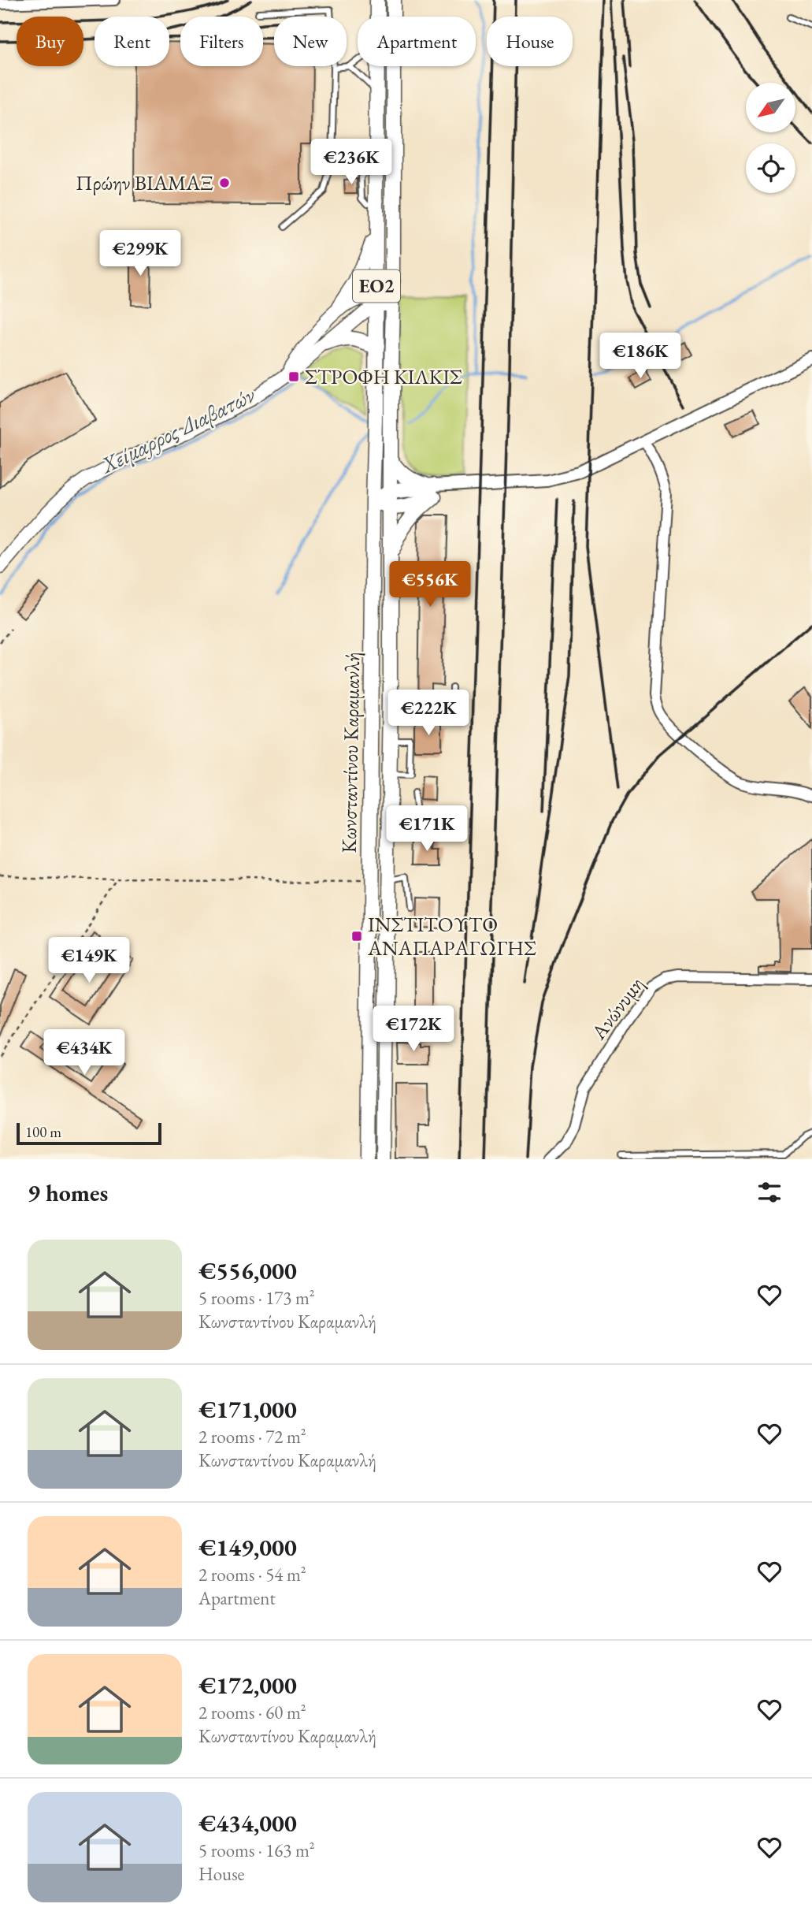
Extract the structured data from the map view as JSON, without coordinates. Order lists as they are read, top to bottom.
{
  "streets": {
    "main road": ["ΕΟ2", "Κωνσταντίνου Καραμανλή"],
    "street": ["Ανώνυμη"]
  },
  "crossings": [
    ["ΕΟ2", "Κωνσταντίνου Καραμανλή"]
  ],
  "water": ["Χείμαρρος Διαβατών"],
  "places": {
    "other": ["Πρώην ΒΙΑΜΑΞ"],
    "transit": ["ΣΤΡΟΦΗ ΚΙΛΚΙΣ", "ΙΝΣΤΙΤΟΥΤΟ ΑΝΑΠΑΡΑΓΩΓΗΣ"]
  },
  "scale_bar": "100 m",
  "north": "bottom left",
  "page": {
    "chip": [
      "Buy",
      "Rent",
      "Filters",
      "New",
      "Apartment",
      "House"
    ],
    "price": [
      "€236K",
      "€299K",
      "€186K",
      "€556K",
      "€222K",
      "€171K",
      "€149K",
      "€172K",
      "€434K"
    ],
    "scale": "100 m",
    "heading": "9 homes",
    "list": [
      {
        "name": "€556,000",
        "note": "5 rooms · 173 m² · Κωνσταντίνου Καραμανλή"
      },
      {
        "name": "€171,000",
        "note": "2 rooms · 72 m² · Κωνσταντίνου Καραμανλή"
      },
      {
        "name": "€149,000",
        "note": "2 rooms · 54 m² · Apartment"
      },
      {
        "name": "€172,000",
        "note": "2 rooms · 60 m² · Κωνσταντίνου Καραμανλή"
      },
      {
        "name": "€434,000",
        "note": "5 rooms · 163 m² · House"
      }
    ]
  }
}
